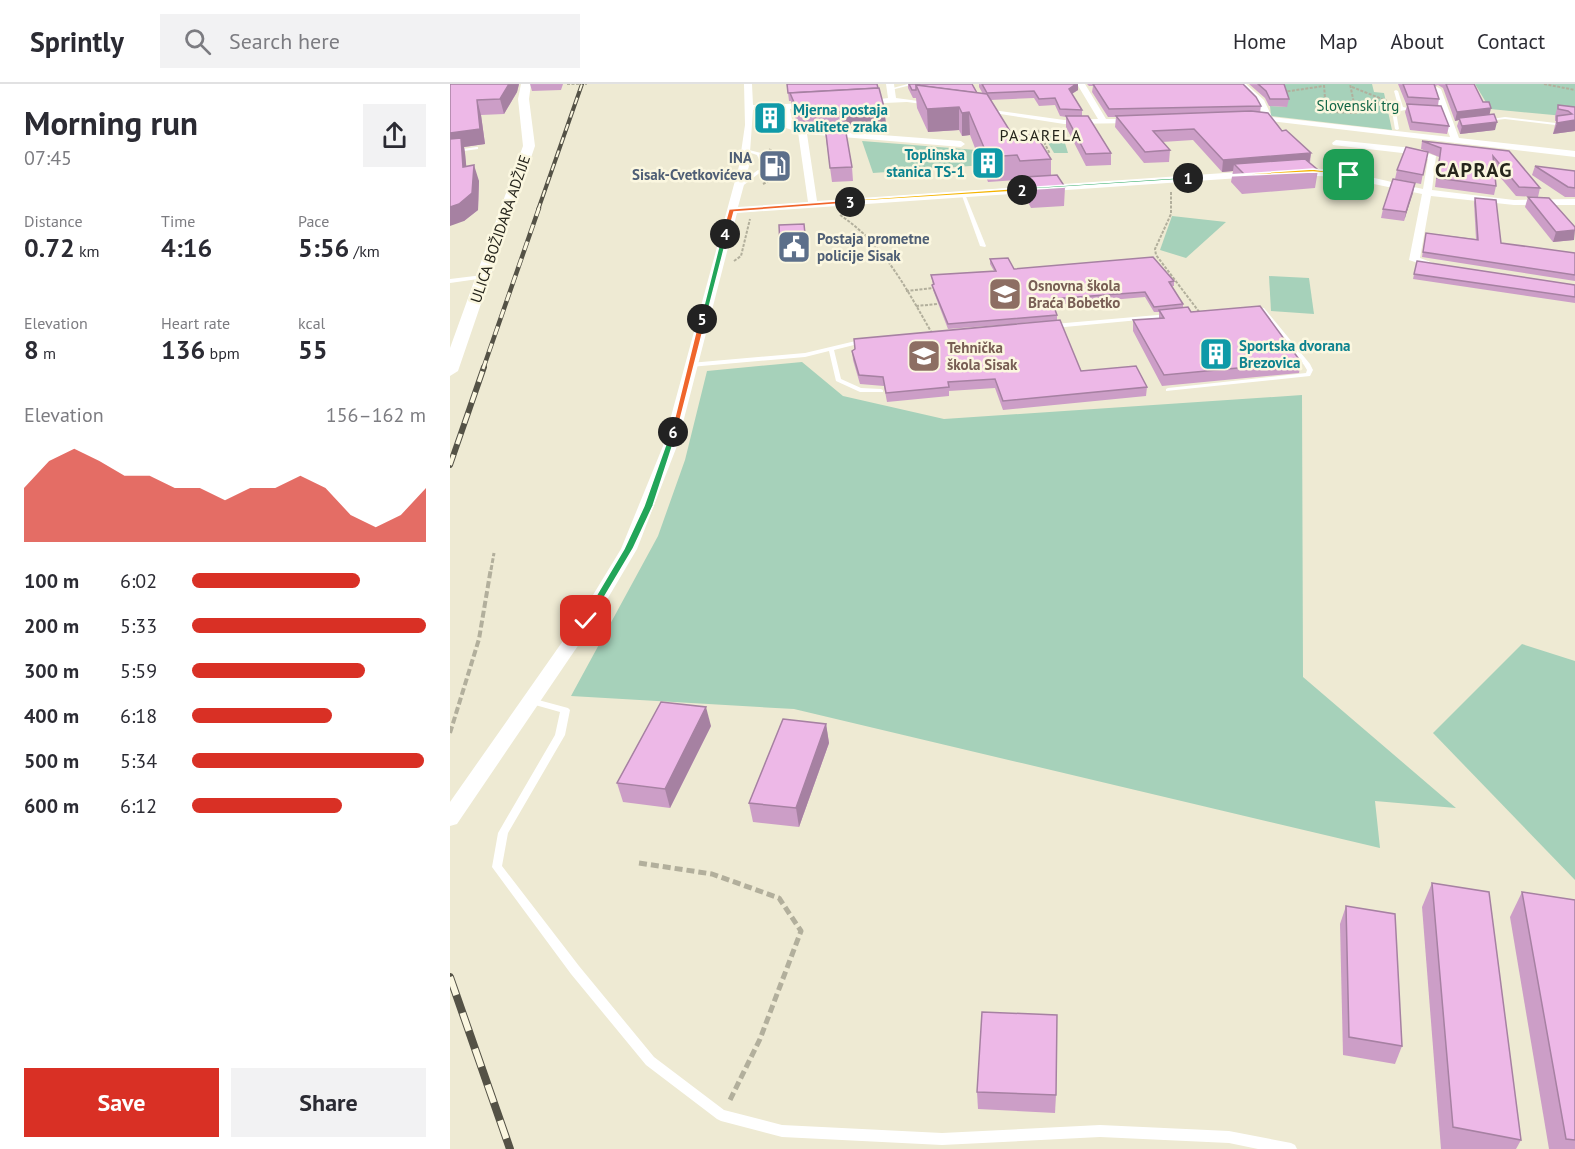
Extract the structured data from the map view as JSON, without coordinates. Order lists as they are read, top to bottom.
{
  "streets": {
    "main road": ["ULICA BOŽIDARA ADŽIJE"]
  },
  "districts": ["PASARELA", "CAPRAG"],
  "parks": ["Slovenski trg"],
  "places": {
    "building": ["Mjerna postaja kvalitete zraka", "Toplinska stanica TS-1", "Sportska dvorana Brezovica"],
    "fuel station": ["INA Sisak-Cvetkovićeva"],
    "public building": ["Postaja prometne policije Sisak"],
    "school or university": ["Osnovna škola Braća Bobetko", "Tehnička škola Sisak"]
  },
  "page": {
    "header": "Sprintly",
    "search": "Search here",
    "nav": [
      "Home",
      "Map",
      "About",
      "Contact"
    ],
    "heading": ["Morning run", "07:45"],
    "pins": [
      "1",
      "2",
      "3",
      "4",
      "5",
      "6"
    ],
    "stats": [
      ["Distance", "0.72 km"],
      ["Time", "4:16"],
      ["Pace", "5:56 /km"],
      ["Elevation", "8 m"],
      ["Heart rate", "136 bpm"],
      ["kcal", "55"]
    ],
    "chart": ["Elevation", "156–162 m"],
    "list": [
      {
        "name": "100 m",
        "note": "6:02"
      },
      {
        "name": "200 m",
        "note": "5:33"
      },
      {
        "name": "300 m",
        "note": "5:59"
      },
      {
        "name": "400 m",
        "note": "6:18"
      },
      {
        "name": "500 m",
        "note": "5:34"
      },
      {
        "name": "600 m",
        "note": "6:12"
      }
    ],
    "buttons": ["Save", "Share"]
  }
}
